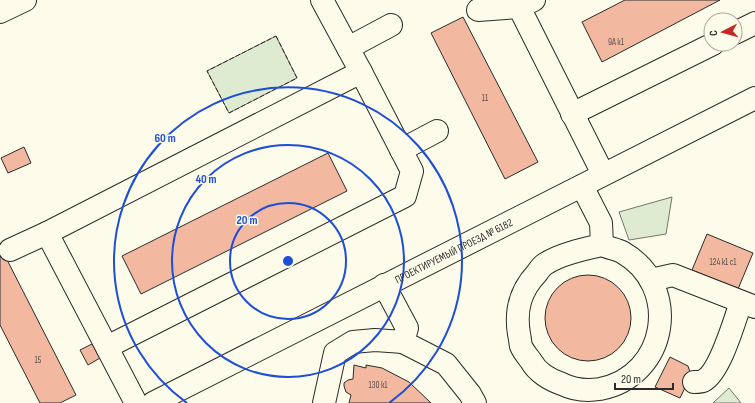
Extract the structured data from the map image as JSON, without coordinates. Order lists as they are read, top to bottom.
{
  "streets": {
    "street": ["ПРОЕКТИРУЕМЫЙ ПРОЕЗД № 6182"]
  },
  "house_numbers": [
    "9А к1",
    "11",
    "124 к1 с1",
    "15",
    "130 к1"
  ],
  "scale_bar": "20 m",
  "north": "left",
  "rings": ["60 m", "40 m", "20 m"]
}
